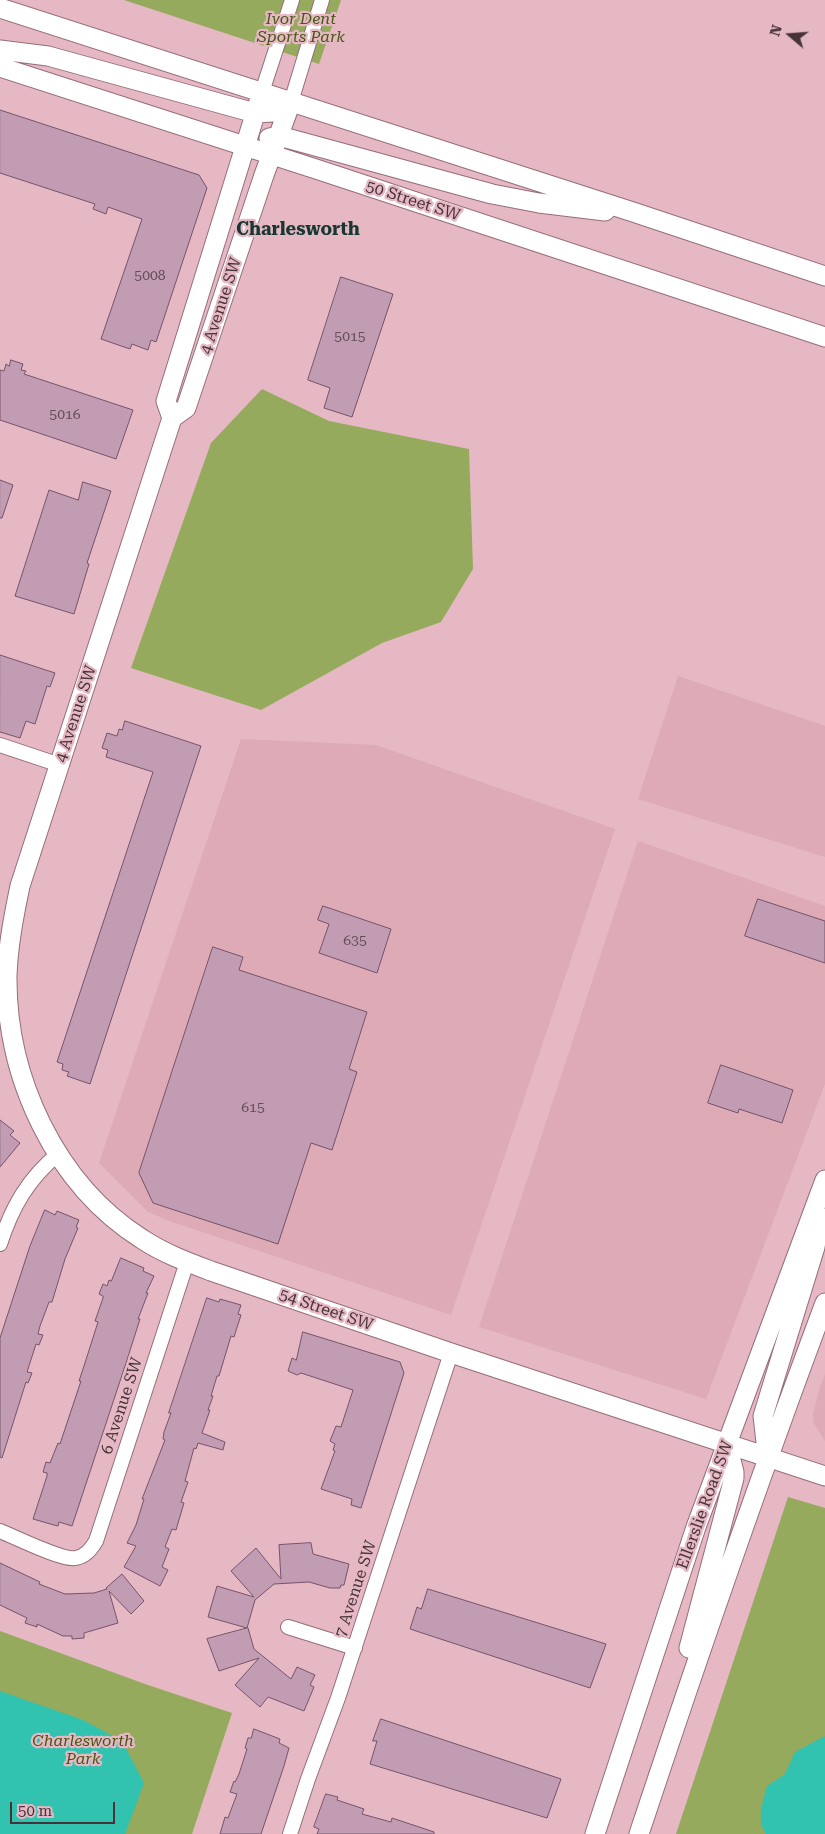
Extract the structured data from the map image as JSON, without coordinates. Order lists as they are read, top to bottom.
{
  "streets": {
    "main road": [
      "50 Street SW",
      "4 Avenue SW",
      "54 Street SW",
      "Ellerslie Road SW"
    ],
    "street": ["6 Avenue SW", "7 Avenue SW"]
  },
  "crossings": [
    ["50 Street SW", "4 Avenue SW"],
    ["4 Avenue SW", "54 Street SW"],
    ["54 Street SW", "6 Avenue SW"],
    ["54 Street SW", "Ellerslie Road SW"],
    ["54 Street SW", "7 Avenue SW"]
  ],
  "districts": ["Charlesworth"],
  "parks": ["Ivor Dent Sports Park", "Charlesworth Park"],
  "house_numbers": [
    "5008",
    "5015",
    "5016",
    "635",
    "615"
  ],
  "scale_bar": "50 m",
  "north": "left"
}
